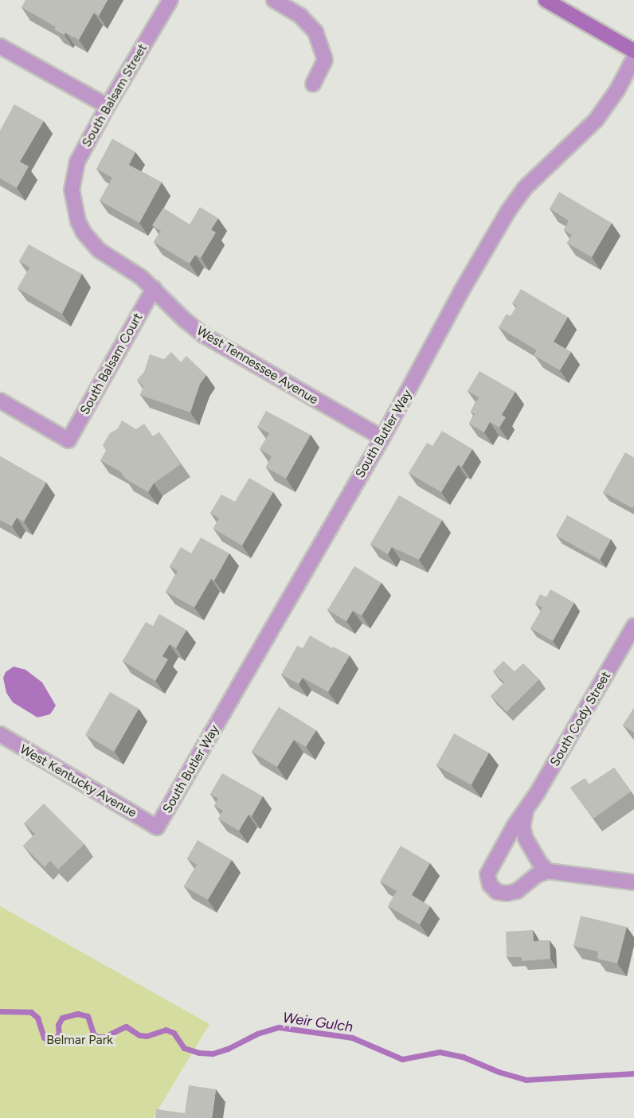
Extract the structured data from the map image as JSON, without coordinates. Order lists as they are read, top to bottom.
{
  "streets": {
    "street": [
      "South Balsam Street",
      "South Balsam Court",
      "West Tennessee Avenue",
      "South Butler Way",
      "South Cody Street",
      "West Kentucky Avenue"
    ]
  },
  "crossings": [
    ["South Balsam Street", "West Tennessee Avenue"],
    ["South Balsam Court", "West Tennessee Avenue"],
    ["West Tennessee Avenue", "South Butler Way"],
    ["South Butler Way", "West Kentucky Avenue"]
  ],
  "water": ["Weir Gulch"],
  "parks": ["Belmar Park"]
}
